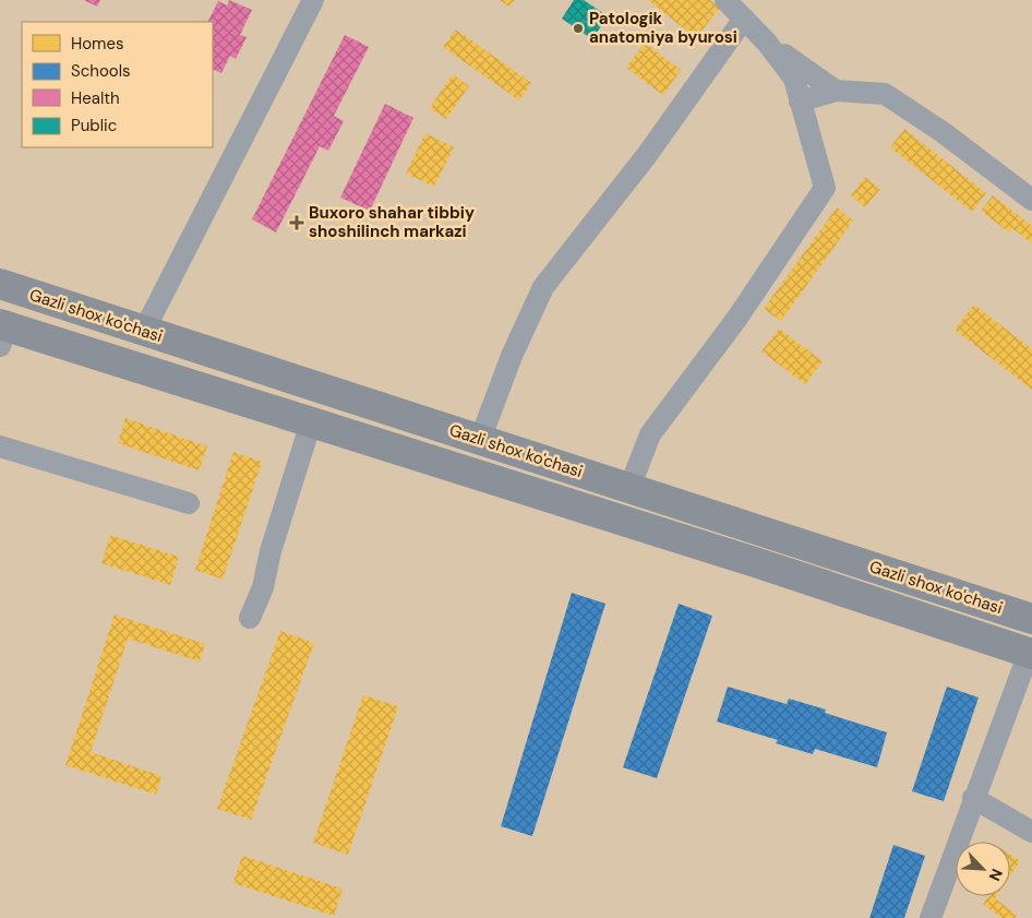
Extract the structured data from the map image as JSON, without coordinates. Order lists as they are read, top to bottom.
{
  "streets": {
    "highway": ["Gazli shox ko'chasi"]
  },
  "places": {
    "other": ["Patologik anatomiya byurosi"],
    "health": ["Buxoro shahar tibbiy shoshilinch markazi"]
  },
  "legend": [
    "Homes",
    "Schools",
    "Health",
    "Public"
  ],
  "north": "bottom right"
}
